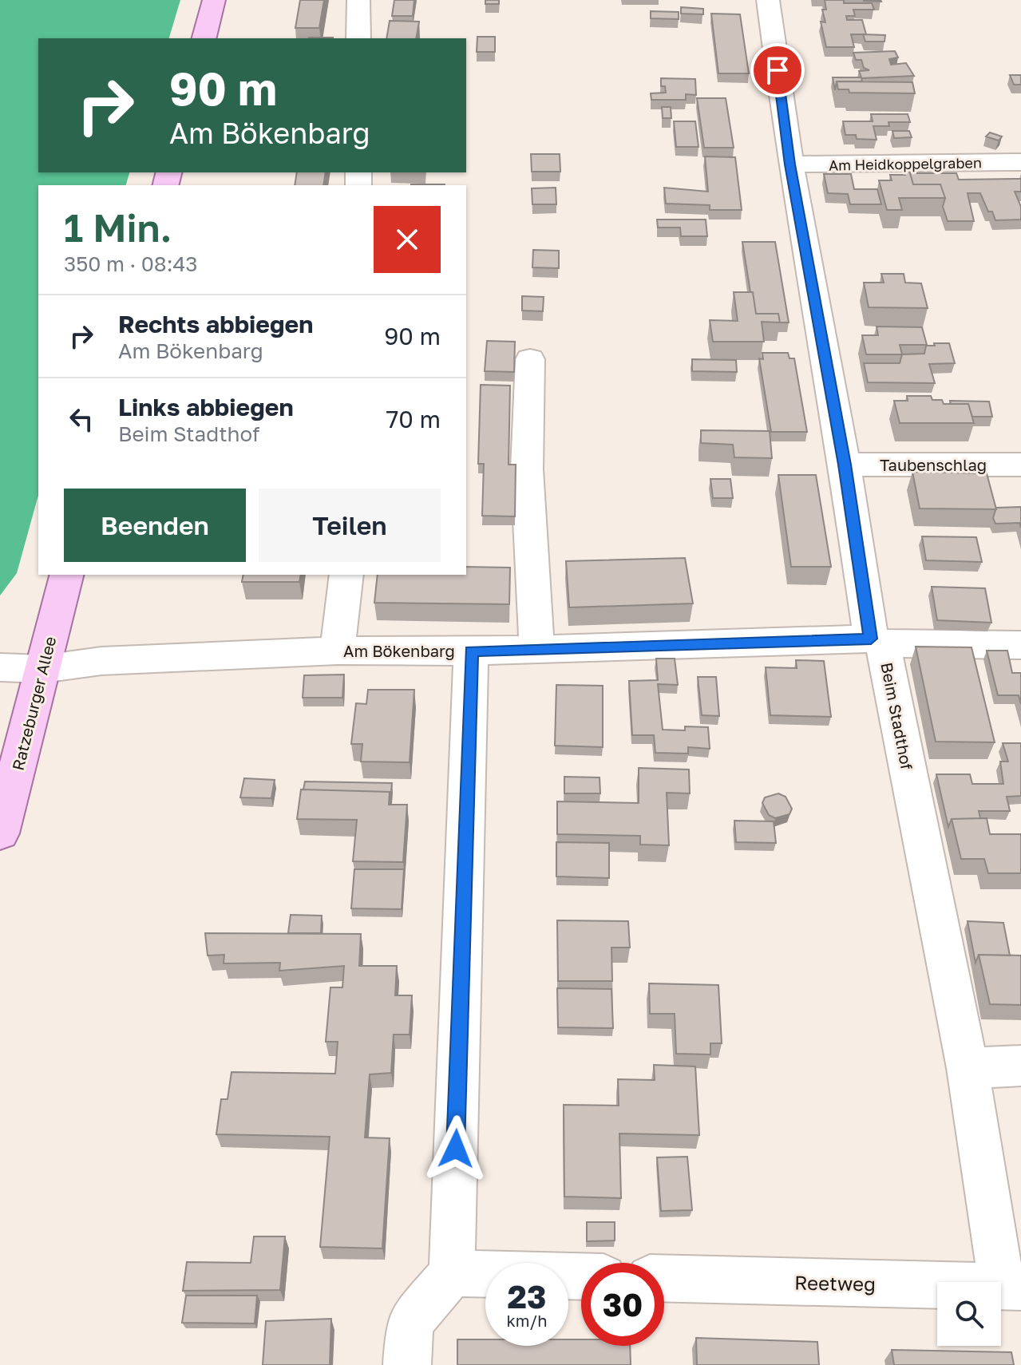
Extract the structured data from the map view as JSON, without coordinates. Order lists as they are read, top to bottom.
{
  "streets": {
    "main road": ["Ratzeburger Allee"],
    "street": [
      "Am Heidkoppelgraben",
      "Taubenschlag",
      "Am Bökenbarg",
      "Beim Stadthof",
      "Reetweg"
    ]
  },
  "crossings": [
    ["Am Heidkoppelgraben", "Beim Stadthof"],
    ["Taubenschlag", "Beim Stadthof"],
    ["Am Bökenbarg", "Ratzeburger Allee"],
    ["Am Bökenbarg", "Beim Stadthof"],
    ["Beim Stadthof", "Reetweg"]
  ],
  "page": {
    "turn": ["90 m", "Am Bökenbarg"],
    "heading": ["1 Min.", "350 m · 08:43"],
    "list": [
      {
        "name": "Rechts abbiegen",
        "note": "Am Bökenbarg",
        "value": "90 m"
      },
      {
        "name": "Links abbiegen",
        "note": "Beim Stadthof",
        "value": "70 m"
      }
    ],
    "buttons": ["Beenden", "Teilen"],
    "speed": "23 km/h",
    "limit": "30"
  }
}
